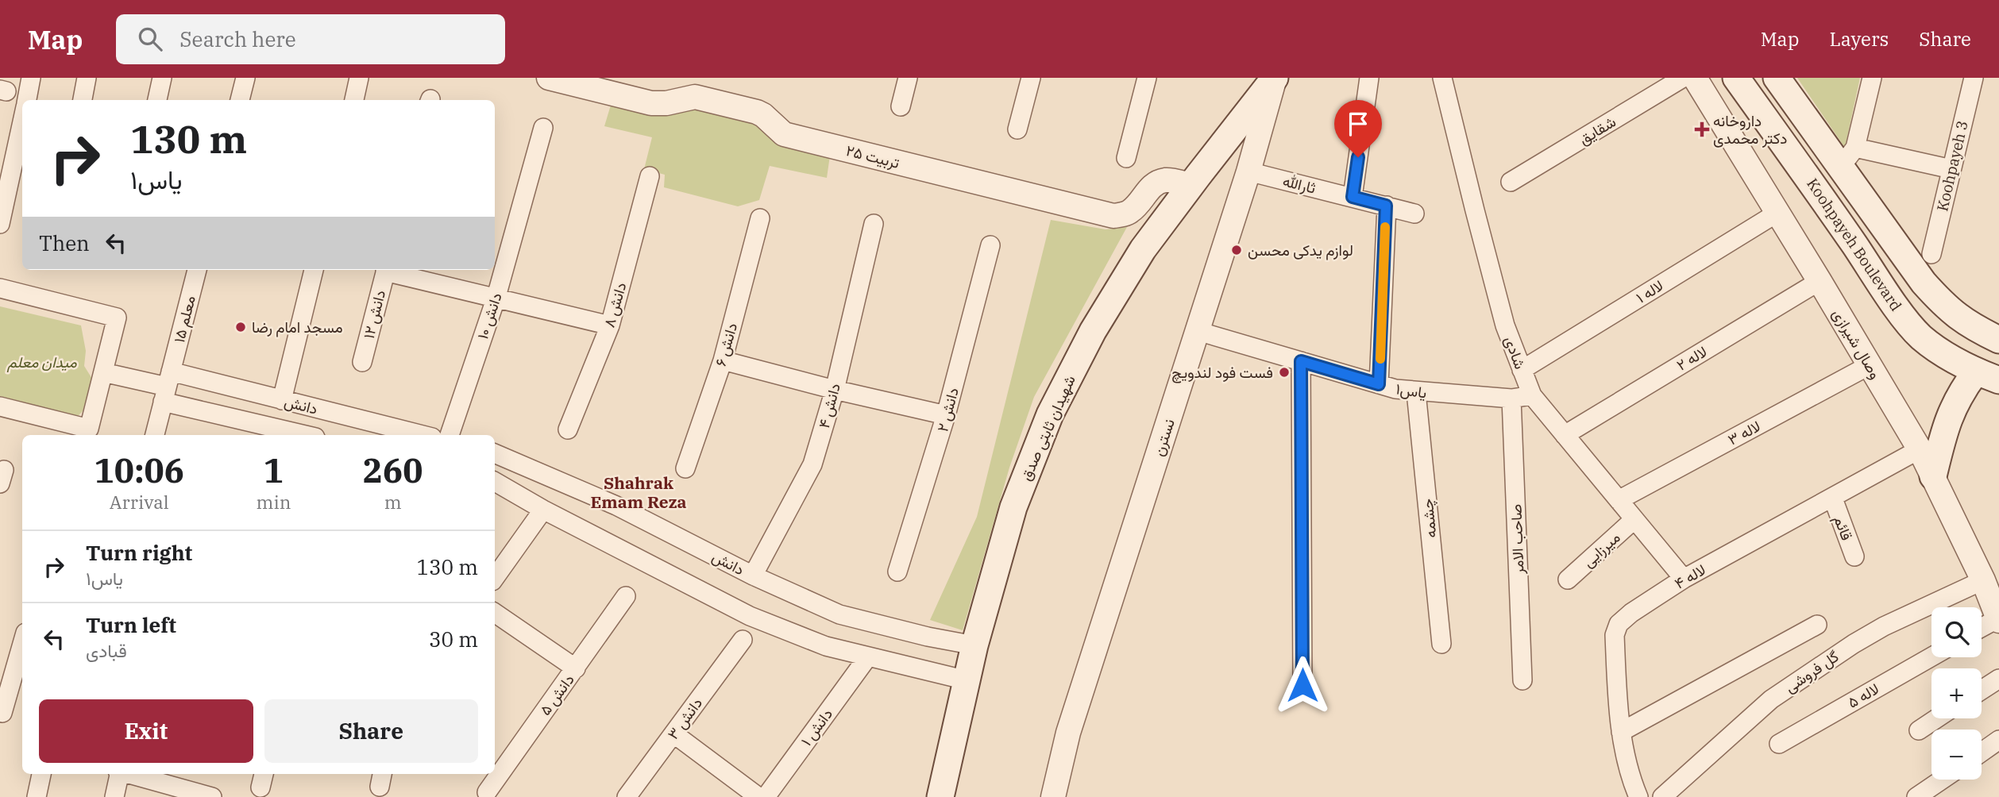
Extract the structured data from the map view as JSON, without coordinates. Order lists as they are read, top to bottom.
{
  "streets": {
    "main road": ["Koohpayeh Boulevard", "شهیدان ثابتی صدق"],
    "street": [
      "شقایق",
      "تربیت ۲۵",
      "Koohpayeh 3",
      "ثارالله",
      "لاله ۱",
      "دانش ۸",
      "دانش ۱۲",
      "دانش ۱۰",
      "معلم ۱۵",
      "وصال شیرازی",
      "دانش ۶",
      "شادی",
      "لاله ۲",
      "یاس۱",
      "دانش",
      "دانش ۴",
      "دانش ۲",
      "لاله ۳",
      "نسترن",
      "چشمه",
      "قائم",
      "صاحب الامر",
      "میرزایی",
      "لاله ۴",
      "گل فروشی",
      "دانش ۵",
      "لاله ۵",
      "دانش ۳",
      "دانش ۱"
    ]
  },
  "crossings": [
    ["تربیت ۲۵", "شهیدان ثابتی صدق"],
    ["ثارالله", "نسترن"],
    ["لاله ۱", "وصال شیرازی"],
    ["لاله ۱", "شادی"],
    ["معلم ۱۵", "دانش"],
    ["وصال شیرازی", "لاله ۲"],
    ["وصال شیرازی", "لاله ۳"],
    ["وصال شیرازی", "لاله ۴"],
    ["وصال شیرازی", "گل فروشی"],
    ["شادی", "لاله ۲"],
    ["شادی", "یاس۱"],
    ["شادی", "لاله ۳"],
    ["شادی", "میرزایی"],
    ["شادی", "لاله ۴"],
    ["یاس۱", "نسترن"],
    ["یاس۱", "چشمه"],
    ["یاس۱", "صاحب الامر"],
    ["دانش", "دانش ۴"],
    ["دانش", "شهیدان ثابتی صدق"],
    ["شهیدان ثابتی صدق", "نسترن"],
    ["قائم", "لاله ۴"]
  ],
  "districts": ["Shahrak Emam Reza"],
  "parks": ["میدان معلم"],
  "places": {
    "health": ["داروخانه دکتر محمدی"],
    "other": ["لوازم یدکی محسن", "مسجد امام رضا", "فست فود لندویچ"]
  },
  "page": {
    "header": "Map",
    "search": "Search here",
    "nav": ["Map", "Layers", "Share"],
    "turn": ["130 m", "یاس۱"],
    "then": "Then",
    "eta": [
      "10:06",
      "Arrival",
      "1",
      "min",
      "260",
      "m"
    ],
    "list": [
      {
        "name": "Turn right",
        "note": "یاس۱",
        "value": "130 m"
      },
      {
        "name": "Turn left",
        "note": "قبادی",
        "value": "30 m"
      }
    ],
    "map_buttons": ["+", "−"],
    "buttons": ["Exit", "Share"]
  }
}
